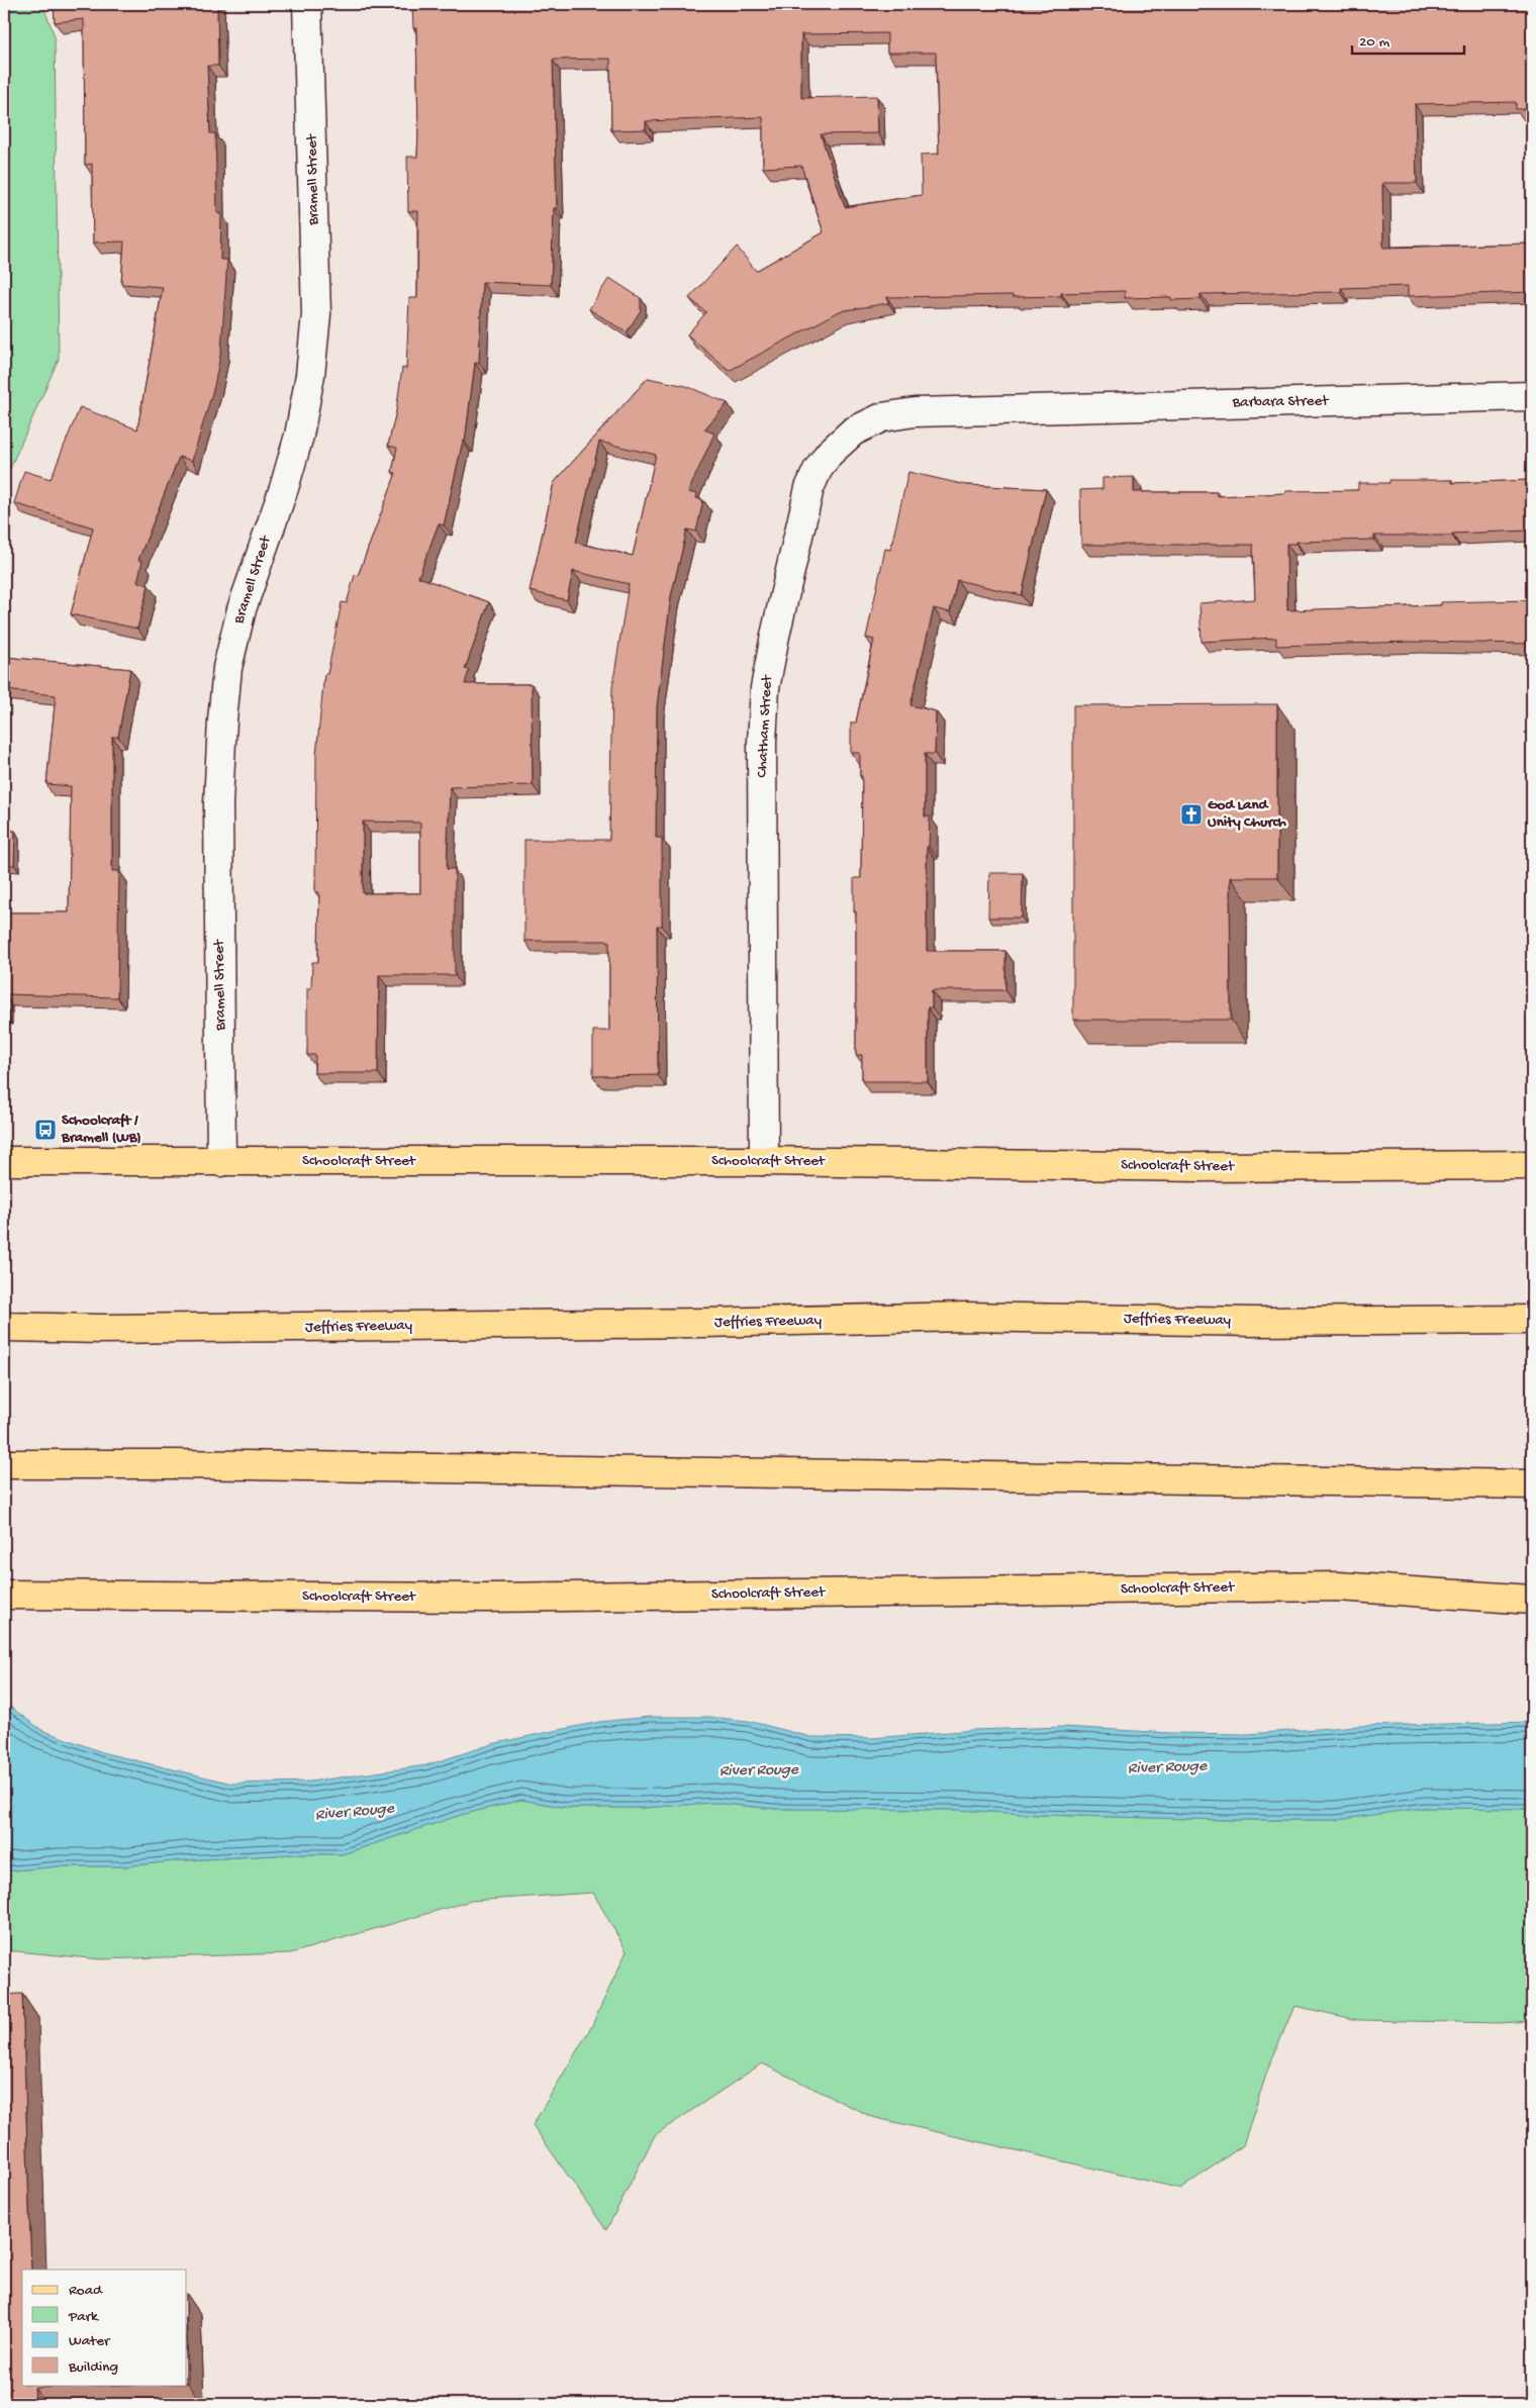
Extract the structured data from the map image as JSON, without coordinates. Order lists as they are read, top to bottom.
{
  "streets": {
    "main road": ["Schoolcraft Street", "Jeffries Freeway"],
    "street": ["Bramell Street", "Barbara Street", "Chatham Street"]
  },
  "crossings": [
    ["Bramell Street", "Schoolcraft Street"],
    ["Barbara Street", "Chatham Street"],
    ["Chatham Street", "Schoolcraft Street"]
  ],
  "water": ["River Rouge"],
  "places": {
    "church": ["God Land Unity Church"],
    "bus stop": ["Schoolcraft / Bramell (WB)"]
  },
  "legend": [
    "Road",
    "Park",
    "Water",
    "Building"
  ],
  "scale_bar": "20 m"
}
